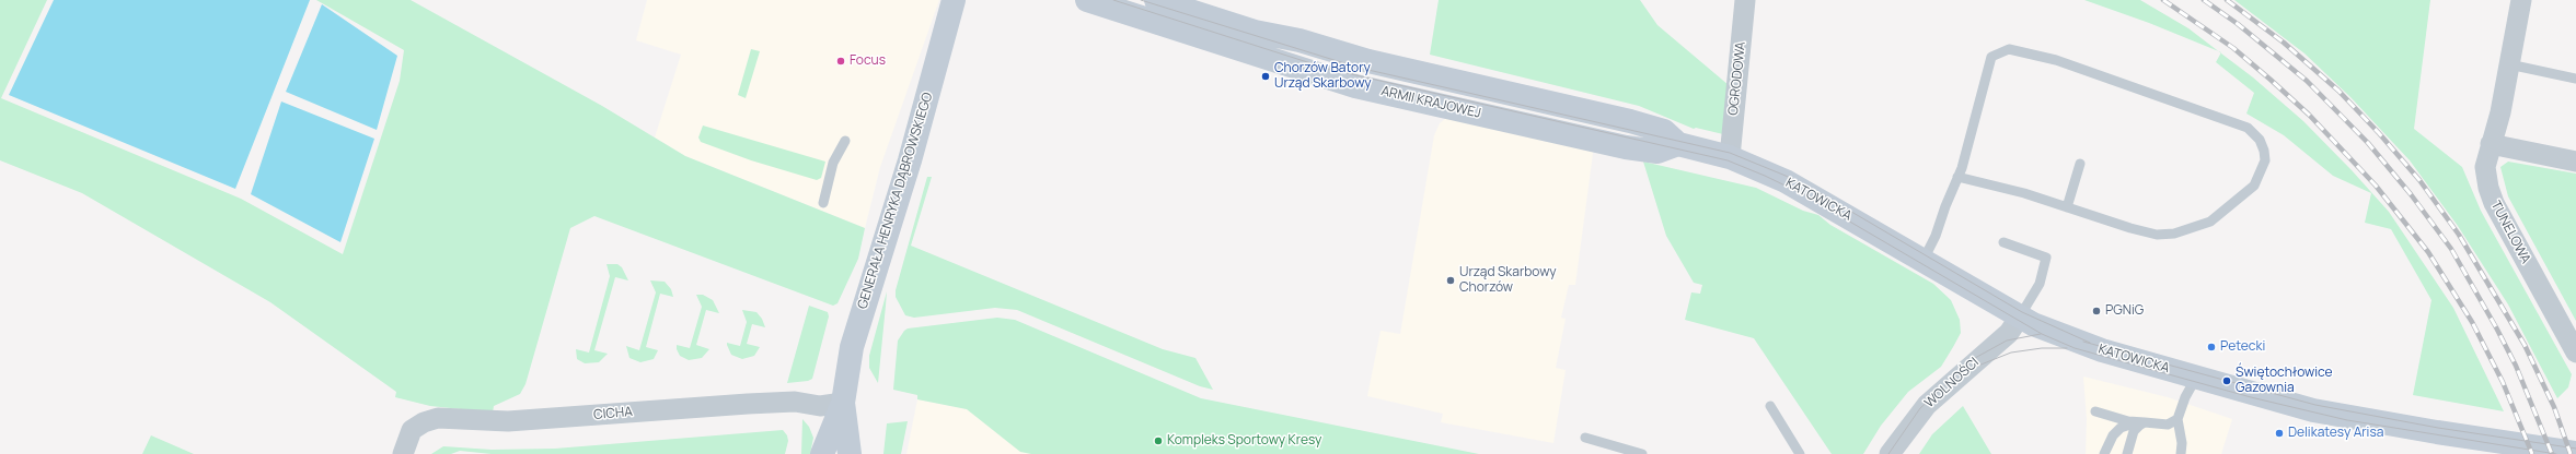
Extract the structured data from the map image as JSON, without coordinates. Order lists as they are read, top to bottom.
{
  "streets": {
    "street": [
      "OGRODOWA",
      "ARMII KRAJOWEJ",
      "KATOWICKA",
      "GENERAŁA HENRYKA DĄBROWSKIEGO",
      "TUNELOWA",
      "WOLNOŚCI",
      "CICHA"
    ]
  },
  "crossings": [
    ["OGRODOWA", "ARMII KRAJOWEJ"],
    ["OGRODOWA", "KATOWICKA"],
    ["ARMII KRAJOWEJ", "KATOWICKA"],
    ["KATOWICKA", "WOLNOŚCI"],
    ["GENERAŁA HENRYKA DĄBROWSKIEGO", "CICHA"]
  ],
  "places": [
    "Focus",
    "Chorzów Batory Urząd Skarbowy",
    "Urząd Skarbowy Chorzów",
    "PGNiG",
    "Petecki",
    "Świętochłowice Gazownia",
    "Delikatesy Arisa",
    "Kompleks Sportowy Kresy"
  ]
}
